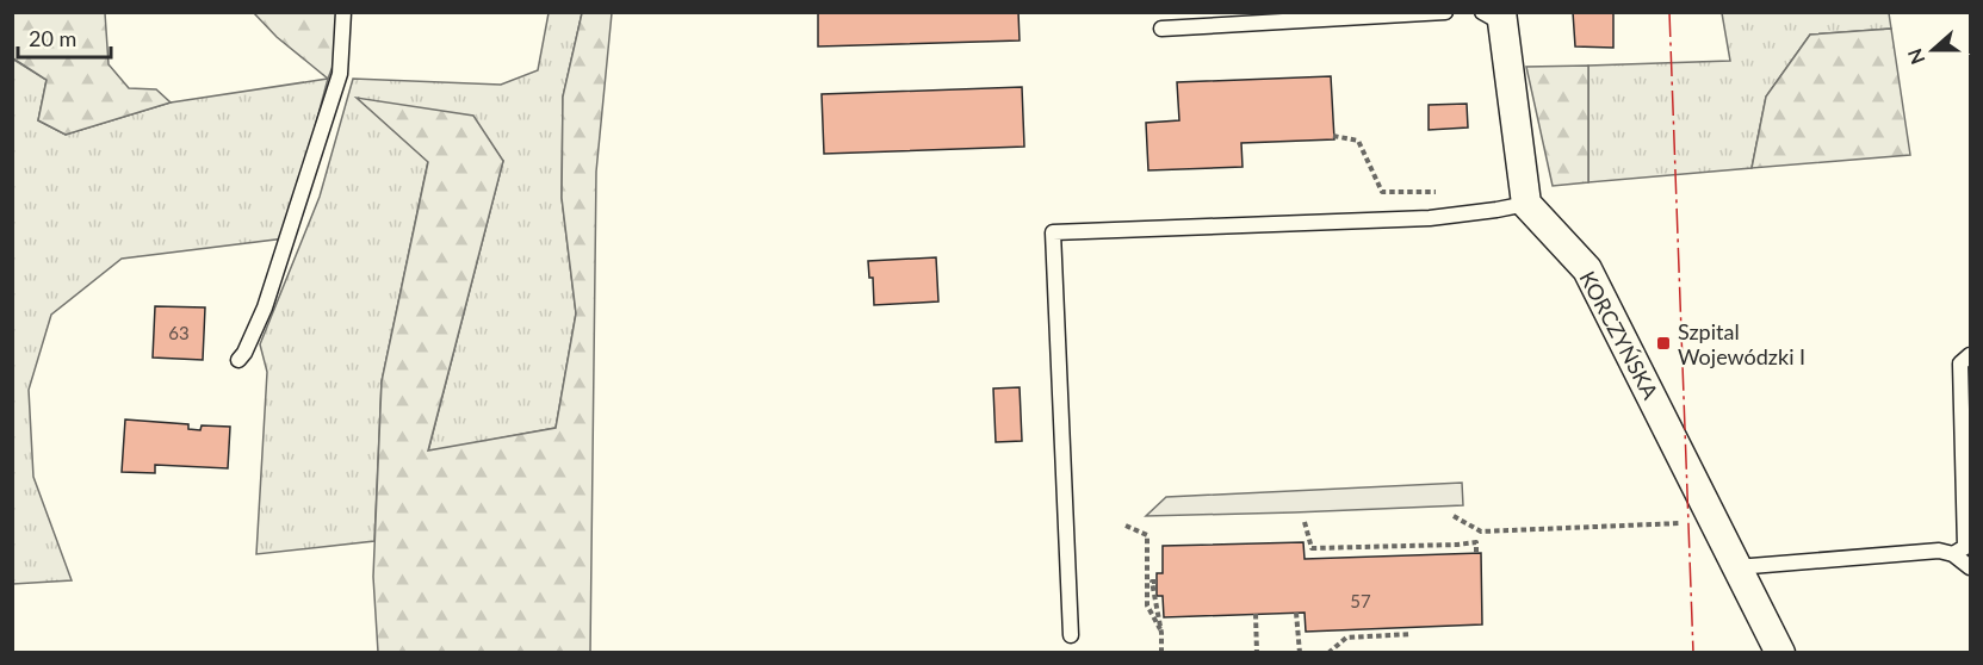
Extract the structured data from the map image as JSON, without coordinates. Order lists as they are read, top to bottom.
{
  "streets": {
    "street": ["KORCZYŃSKA"]
  },
  "places": {
    "transit": ["Szpital Wojewódzki I"]
  },
  "house_numbers": ["63", "57"],
  "scale_bar": "20 m",
  "north": "left"
}
